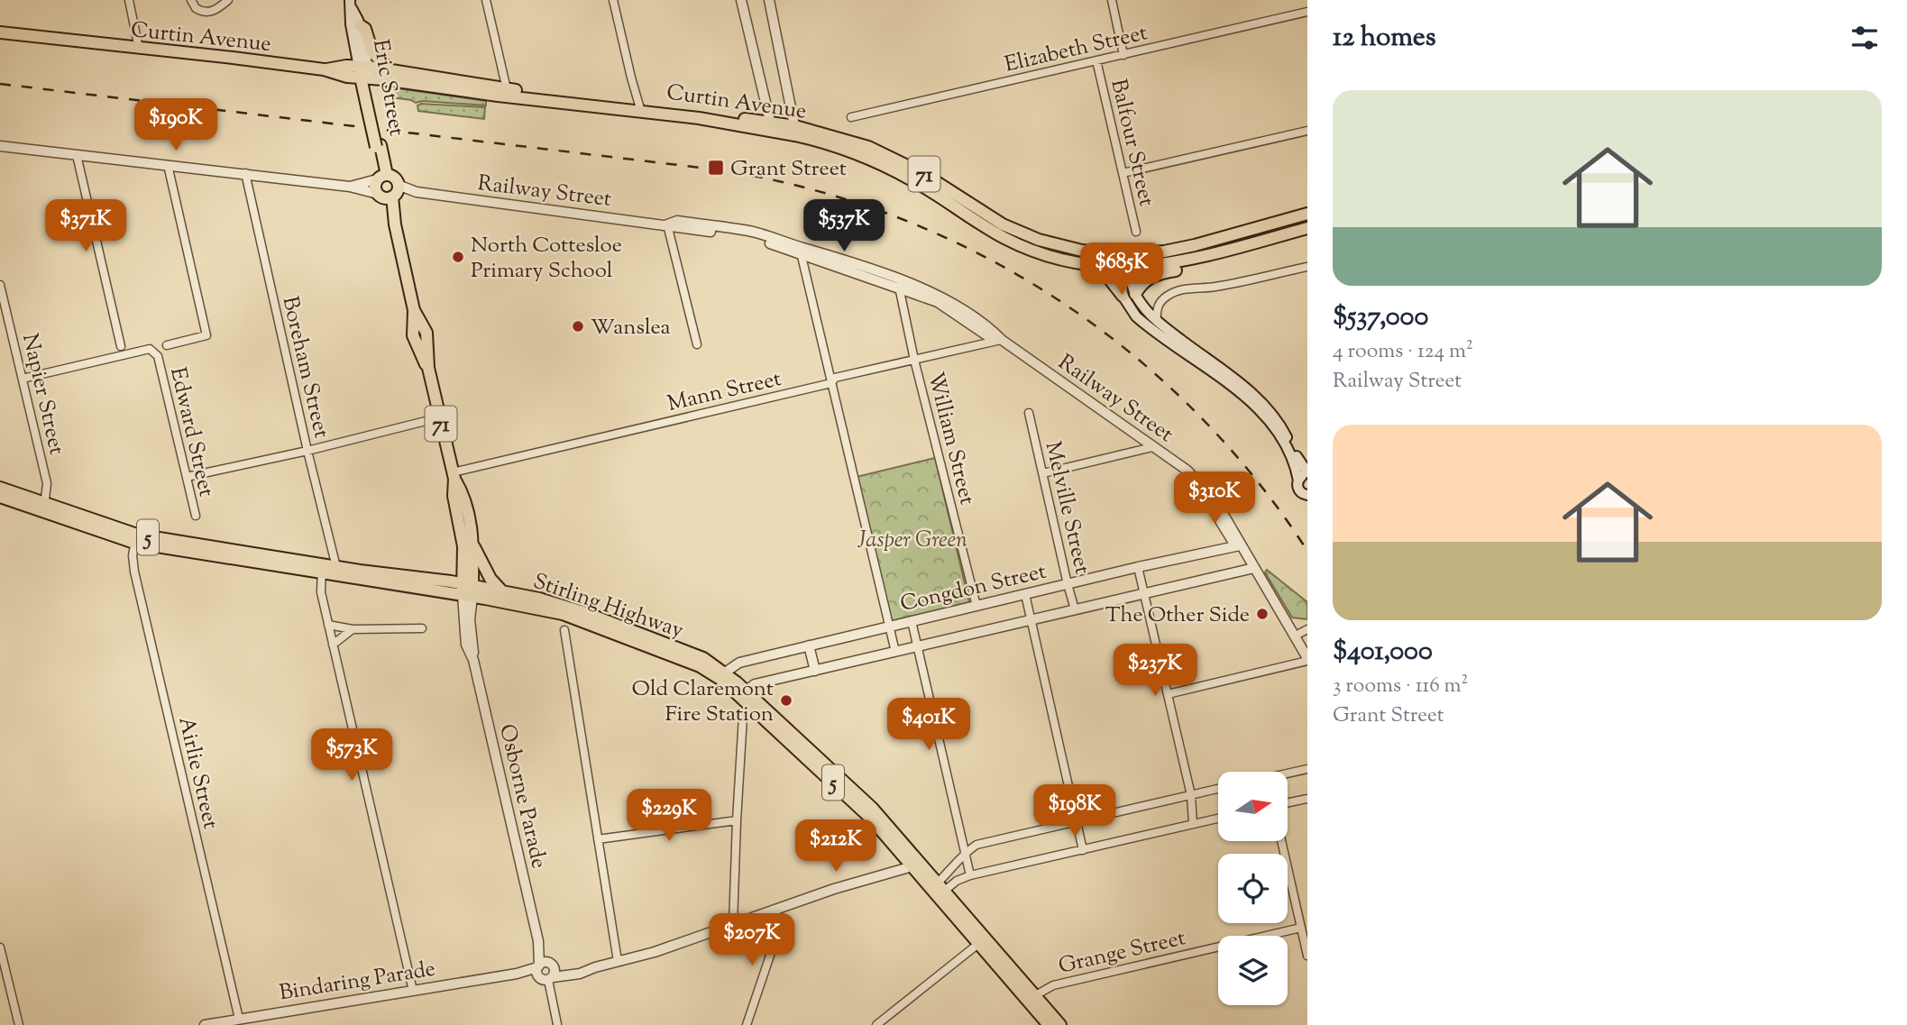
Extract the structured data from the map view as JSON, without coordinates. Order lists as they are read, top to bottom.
{
  "streets": {
    "main road": [
      "Curtin Avenue",
      "Eric Street",
      "71",
      "5",
      "Stirling Highway"
    ],
    "street": [
      "Elizabeth Street",
      "Balfour Street",
      "Railway Street",
      "Boreham Street",
      "Mann Street",
      "Napier Street",
      "Edward Street",
      "William Street",
      "Melville Street",
      "Congdon Street",
      "Airlie Street",
      "Osborne Parade",
      "Grange Street",
      "Bindaring Parade"
    ]
  },
  "crossings": [
    ["Curtin Avenue", "Eric Street"],
    ["Curtin Avenue", "71"],
    ["Elizabeth Street", "Balfour Street"],
    ["Eric Street", "71"],
    ["Eric Street", "Railway Street"],
    ["71", "Railway Street"],
    ["71", "Mann Street"],
    ["71", "Stirling Highway"],
    ["71", "Osborne Parade"],
    ["Railway Street", "Boreham Street"],
    ["Railway Street", "Mann Street"],
    ["Railway Street", "William Street"],
    ["Railway Street", "Congdon Street"],
    ["Boreham Street", "Stirling Highway"],
    ["Mann Street", "William Street"],
    ["Napier Street", "Edward Street"],
    ["Napier Street", "Stirling Highway"],
    ["William Street", "Congdon Street"],
    ["Melville Street", "Congdon Street"],
    ["Congdon Street", "Stirling Highway"],
    ["Stirling Highway", "Airlie Street"],
    ["Stirling Highway", "Osborne Parade"],
    ["Stirling Highway", "Grange Street"],
    ["Stirling Highway", "Bindaring Parade"],
    ["Airlie Street", "Bindaring Parade"],
    ["Osborne Parade", "Bindaring Parade"]
  ],
  "parks": ["Jasper Green"],
  "places": {
    "transit": ["Grant Street"],
    "other": [
      "North Cottesloe Primary School",
      "Wanslea",
      "The Other Side",
      "Old Claremont Fire Station"
    ]
  },
  "north": "right",
  "page": {
    "heading": "12 homes",
    "list": [
      {
        "name": "$537,000",
        "note": "4 rooms · 124 m² · Railway Street"
      },
      {
        "name": "$401,000",
        "note": "3 rooms · 116 m² · Grant Street"
      }
    ],
    "price": [
      "$190K",
      "$371K",
      "$537K",
      "$685K",
      "$310K",
      "$237K",
      "$401K",
      "$573K",
      "$198K",
      "$229K",
      "$212K",
      "$207K"
    ]
  }
}
